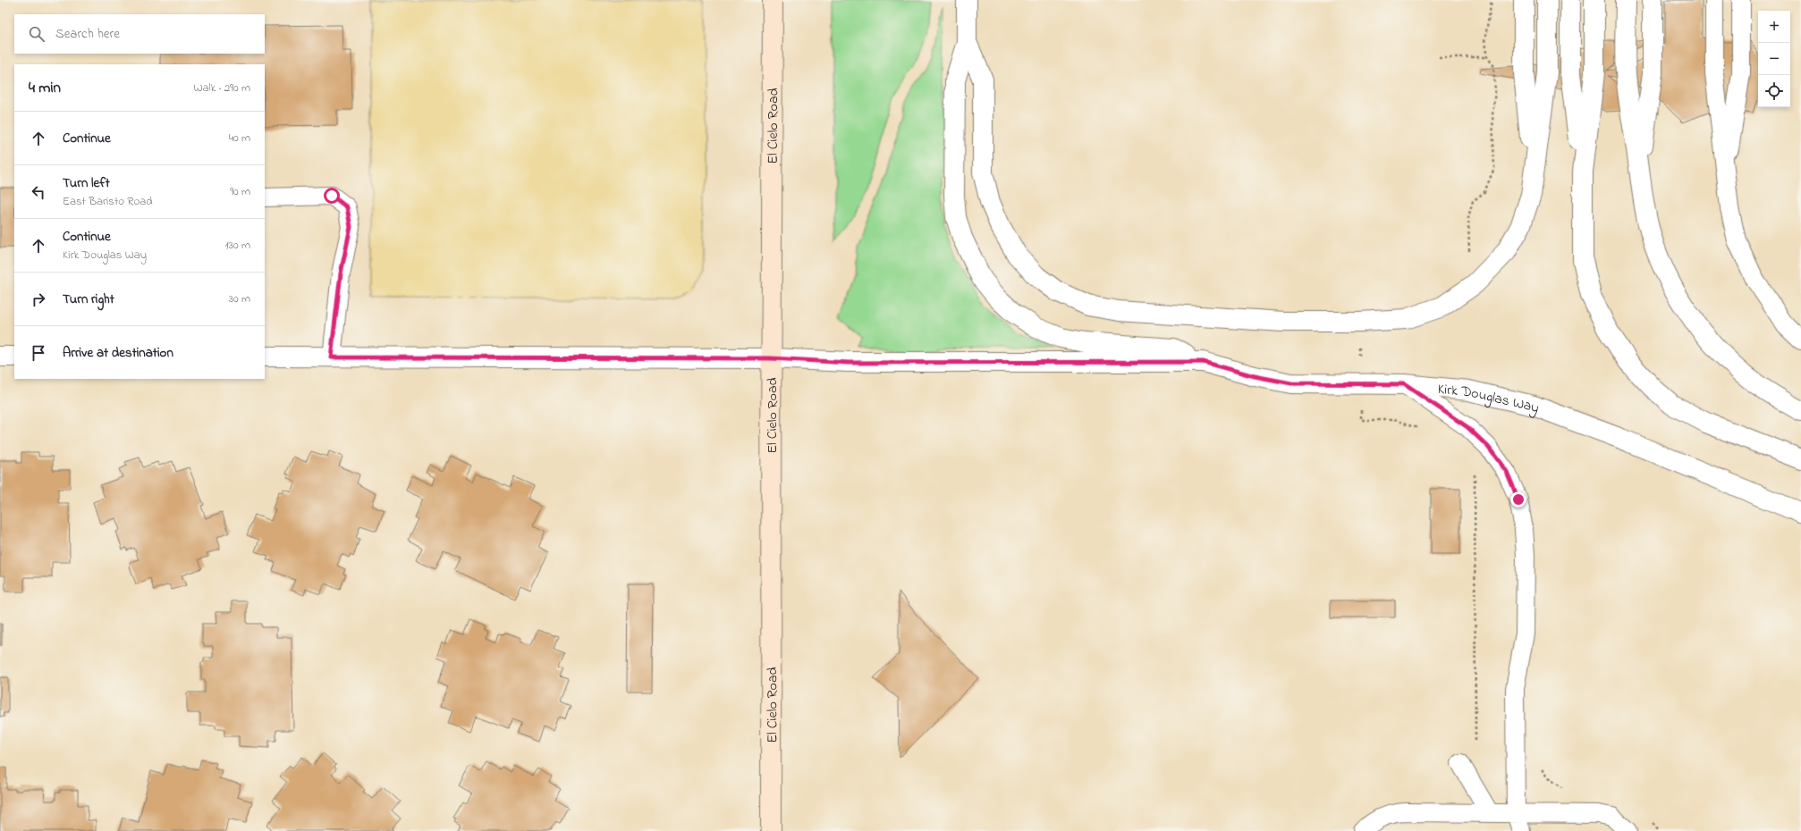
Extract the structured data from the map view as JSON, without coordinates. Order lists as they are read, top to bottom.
{
  "streets": {
    "main road": ["El Cielo Road"],
    "street": ["Kirk Douglas Way"]
  },
  "crossings": [
    ["El Cielo Road", "Kirk Douglas Way"]
  ],
  "page": {
    "map_buttons": ["+", "−"],
    "search": "Search here",
    "heading": ["4 min", "Walk · 290 m"],
    "list": [
      ["Continue", "40 m"],
      ["Turn left", "East Baristo Road", "90 m"],
      ["Continue", "Kirk Douglas Way", "130 m"],
      ["Turn right", "30 m"],
      "Arrive at destination"
    ]
  }
}
